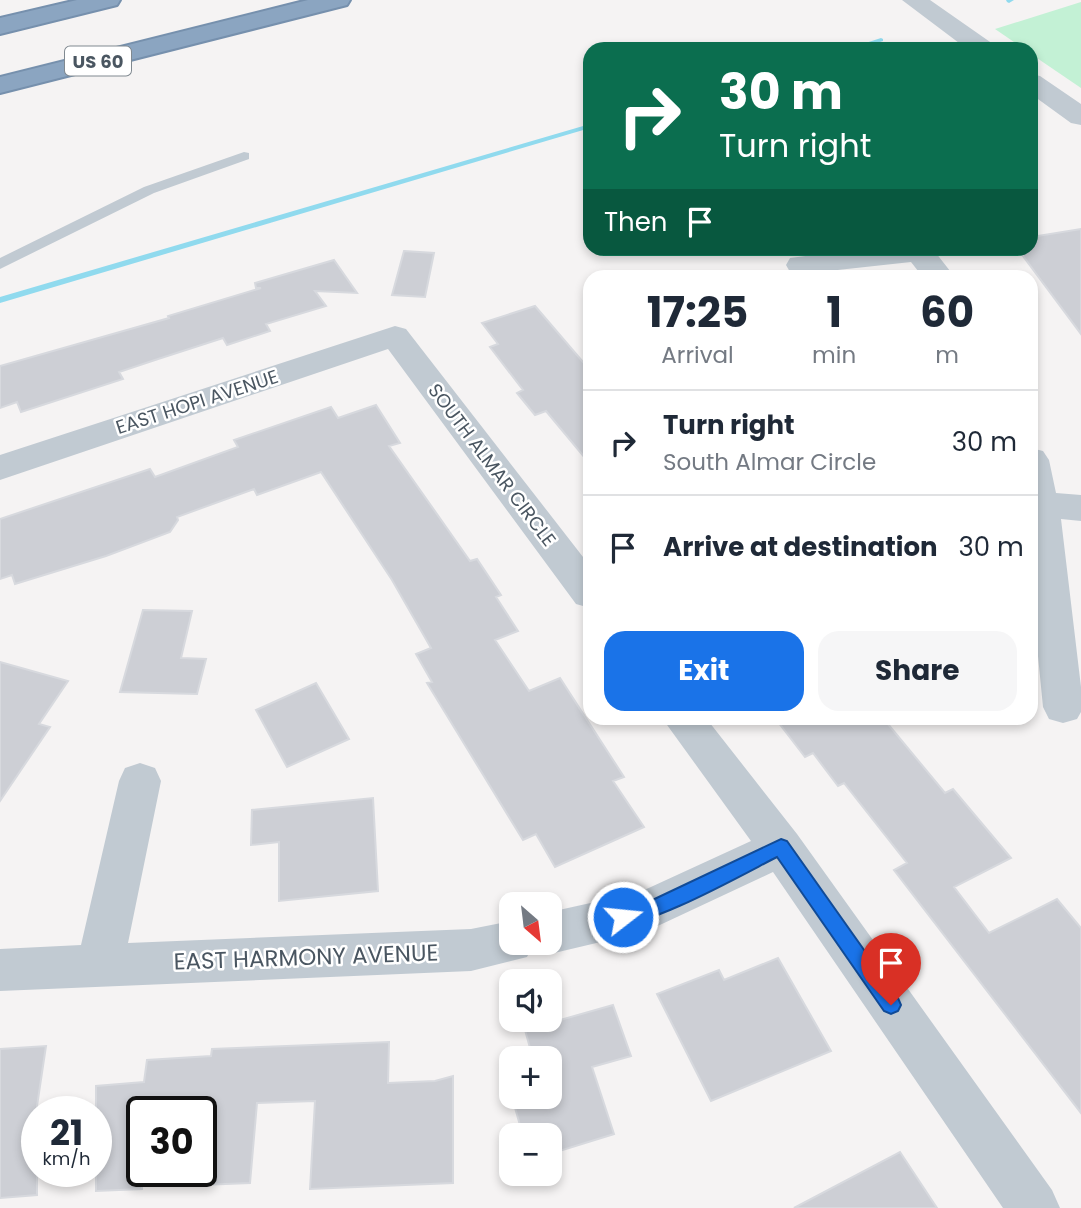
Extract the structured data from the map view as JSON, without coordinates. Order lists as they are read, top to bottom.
{
  "streets": {
    "highway": ["US 60"],
    "street": ["EAST HOPI AVENUE", "SOUTH ALMAR CIRCLE", "EAST HARMONY AVENUE"]
  },
  "crossings": [
    ["EAST HOPI AVENUE", "SOUTH ALMAR CIRCLE"]
  ],
  "north": "bottom right",
  "page": {
    "turn": ["30 m", "Turn right"],
    "then": "Then",
    "eta": [
      "17:25",
      "Arrival",
      "1",
      "min",
      "60",
      "m"
    ],
    "list": [
      {
        "name": "Turn right",
        "note": "South Almar Circle",
        "value": "30 m"
      },
      {
        "name": "Arrive at destination",
        "value": "30 m"
      }
    ],
    "buttons": ["Exit", "Share"],
    "map_buttons": ["+", "−"],
    "speed": "21 km/h",
    "limit": "30"
  }
}
